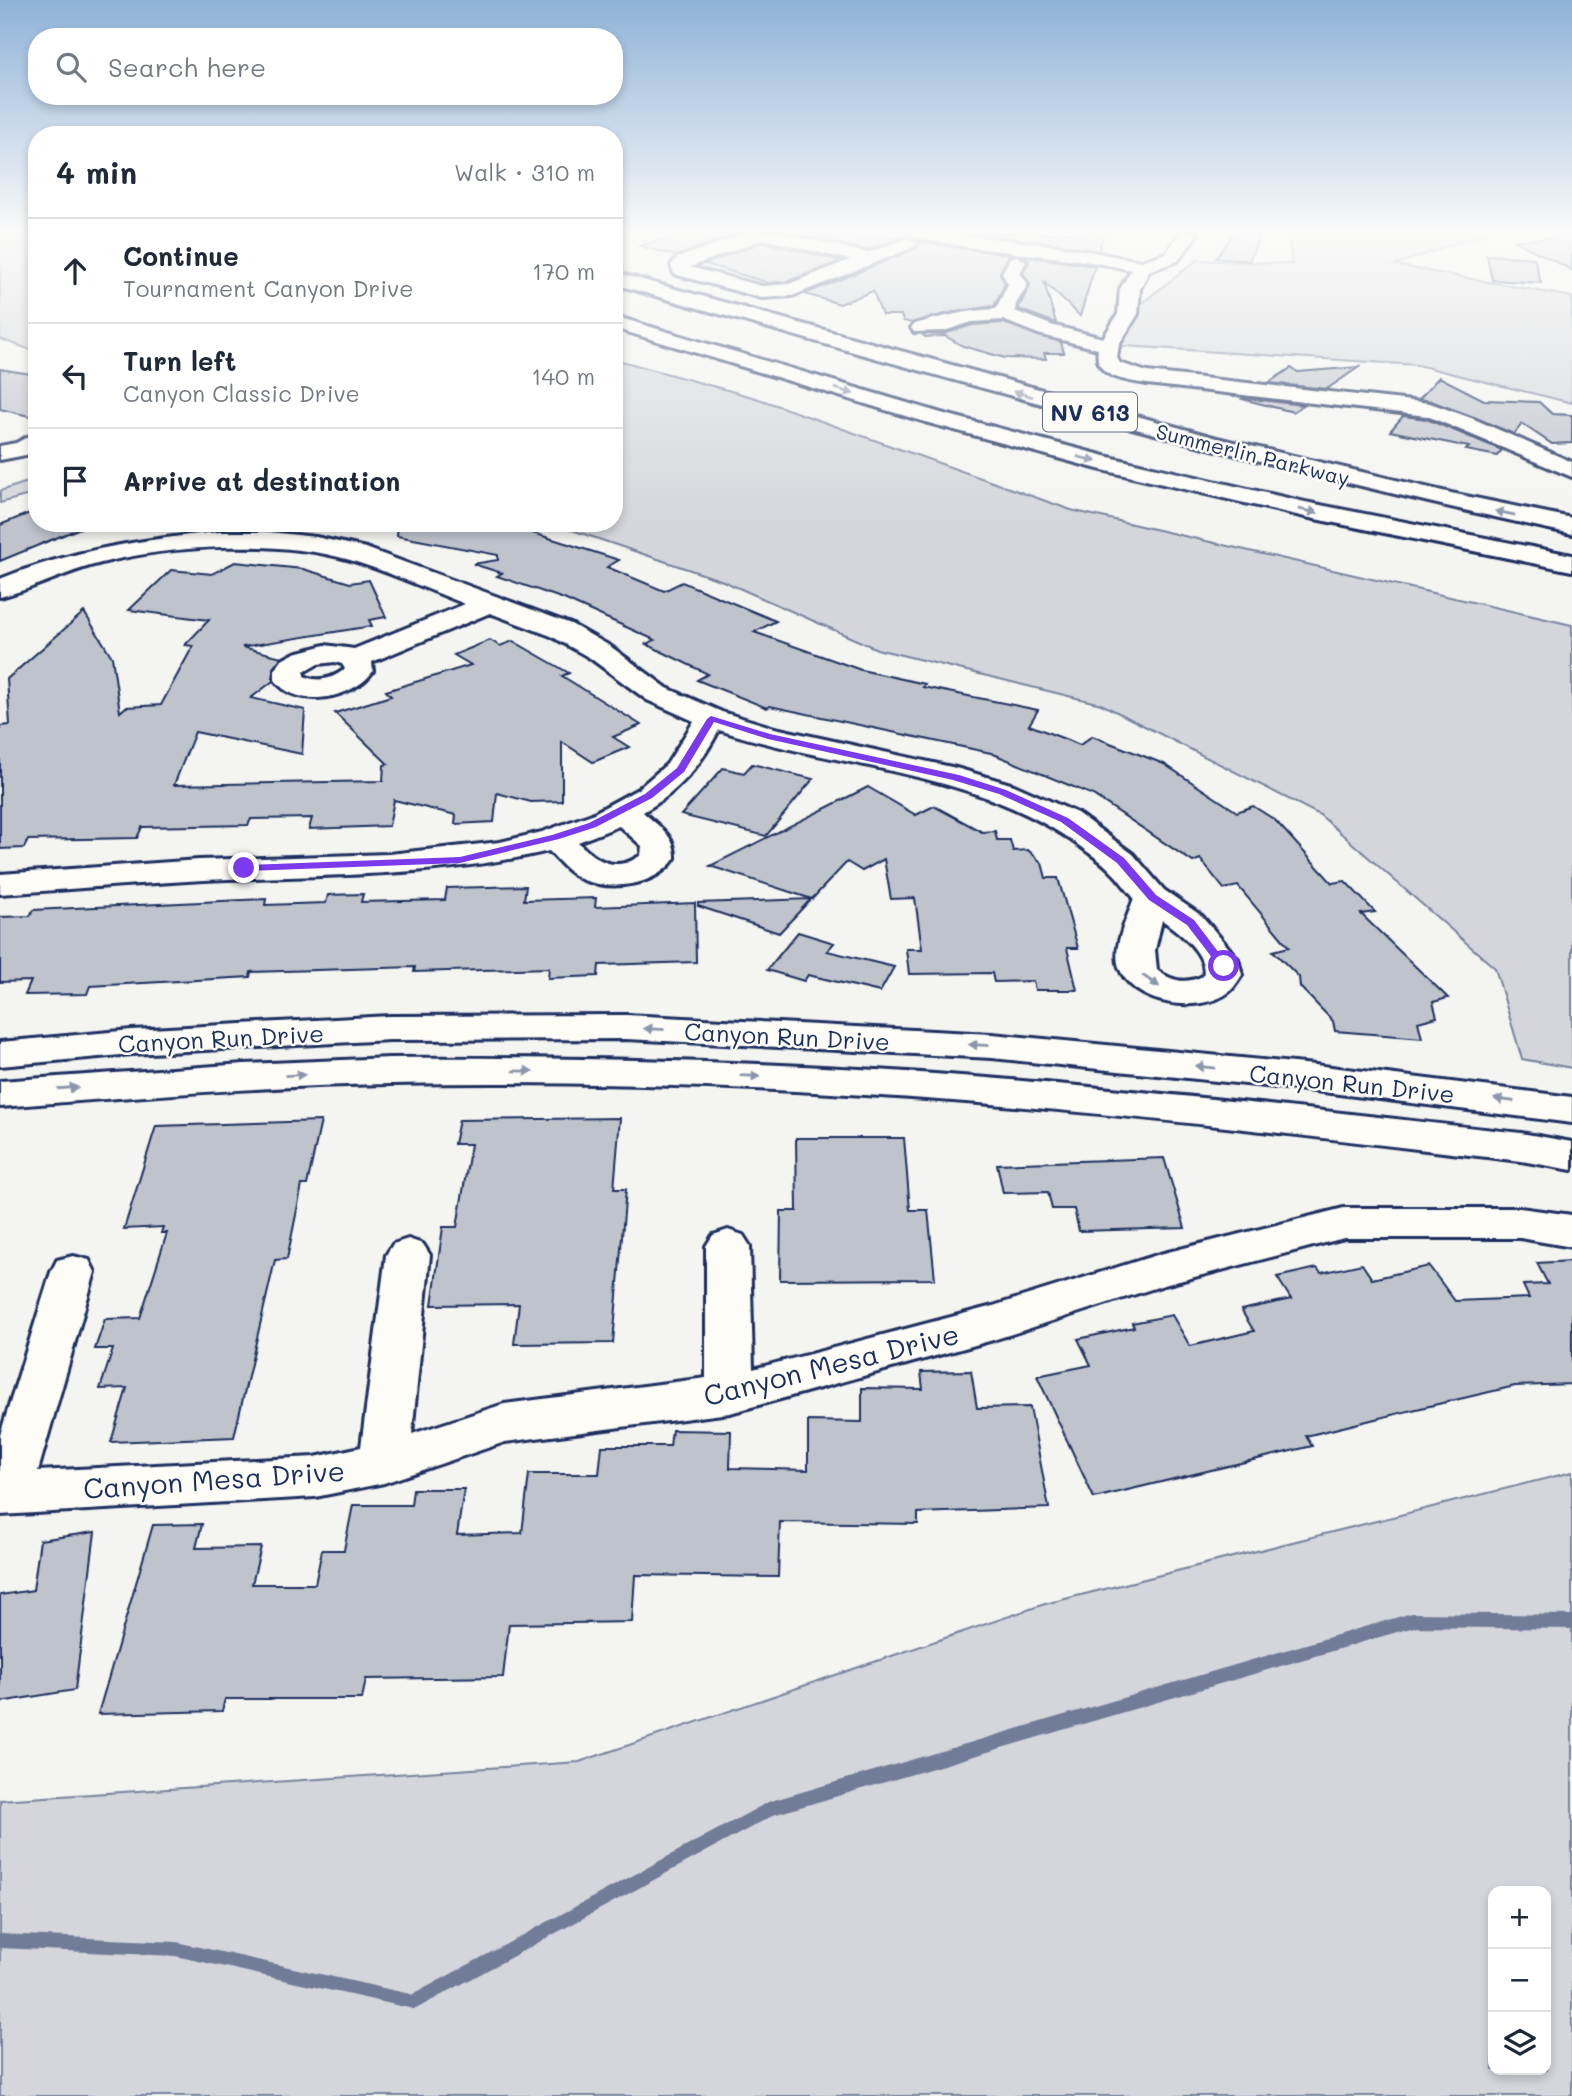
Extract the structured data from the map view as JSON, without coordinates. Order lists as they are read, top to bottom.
{
  "streets": {
    "main road": [
      "NV 613",
      "Summerlin Parkway",
      "Canyon Run Drive",
      "Canyon Mesa Drive"
    ]
  },
  "page": {
    "search": "Search here",
    "heading": ["4 min", "Walk · 310 m"],
    "list": [
      ["Continue", "Tournament Canyon Drive", "170 m"],
      ["Turn left", "Canyon Classic Drive", "140 m"],
      "Arrive at destination"
    ],
    "map_buttons": ["+", "−"]
  }
}
